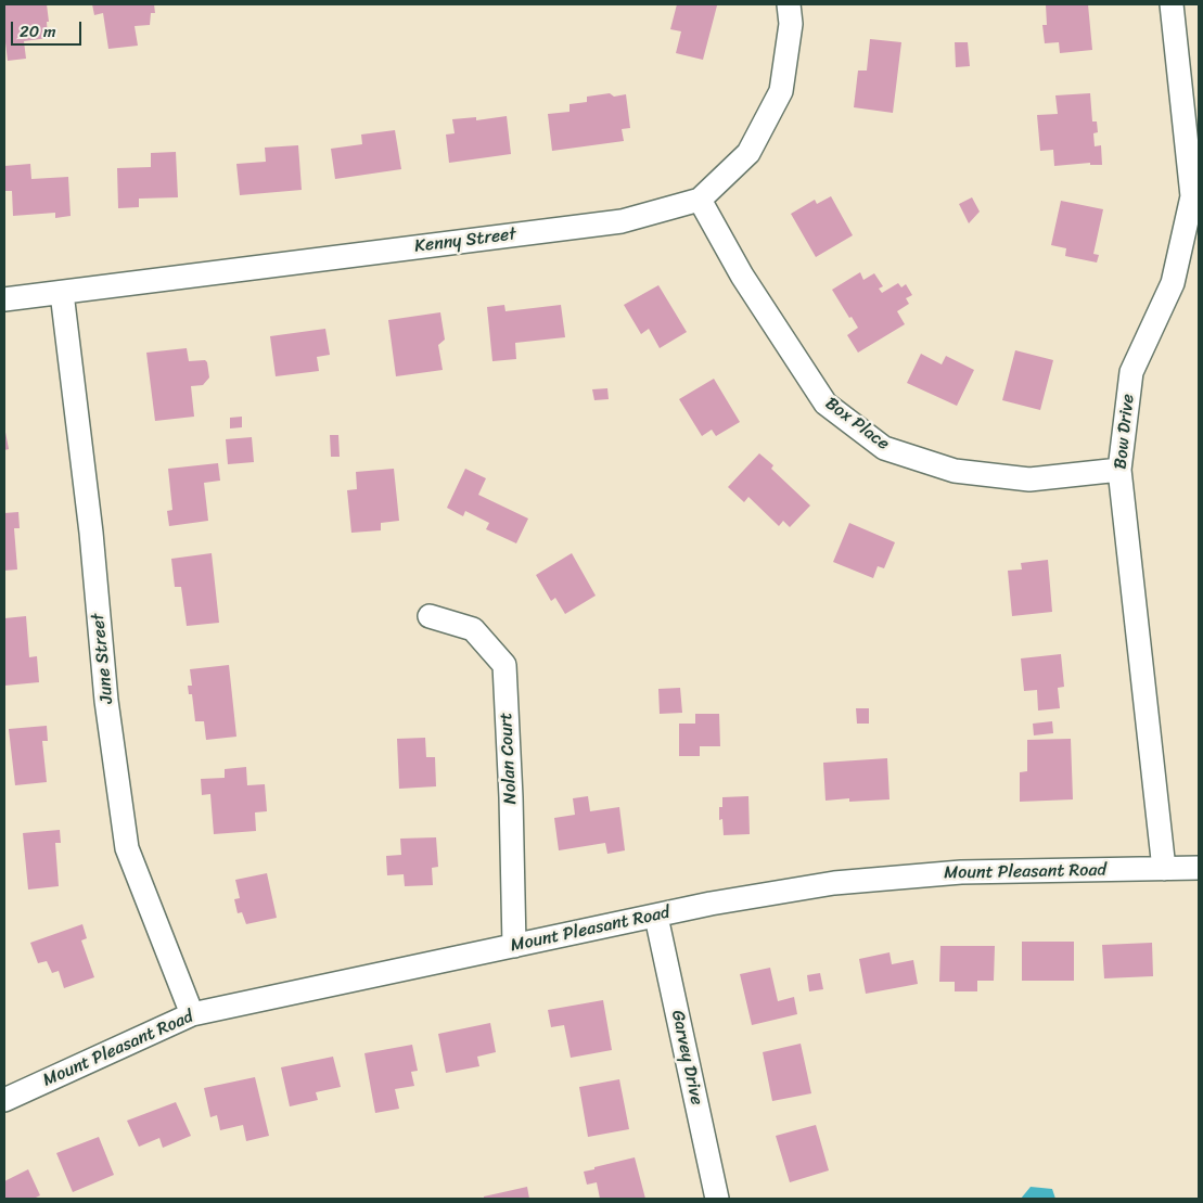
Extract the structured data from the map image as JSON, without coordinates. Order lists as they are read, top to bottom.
{
  "streets": {
    "street": [
      "Kenny Street",
      "Box Place",
      "Bow Drive",
      "June Street",
      "Nolan Court",
      "Mount Pleasant Road",
      "Garvey Drive"
    ]
  },
  "crossings": [
    ["Kenny Street", "Box Place"],
    ["Kenny Street", "June Street"],
    ["Box Place", "Bow Drive"],
    ["Bow Drive", "Mount Pleasant Road"],
    ["June Street", "Mount Pleasant Road"],
    ["Nolan Court", "Mount Pleasant Road"],
    ["Mount Pleasant Road", "Garvey Drive"]
  ],
  "scale_bar": "20 m"
}
